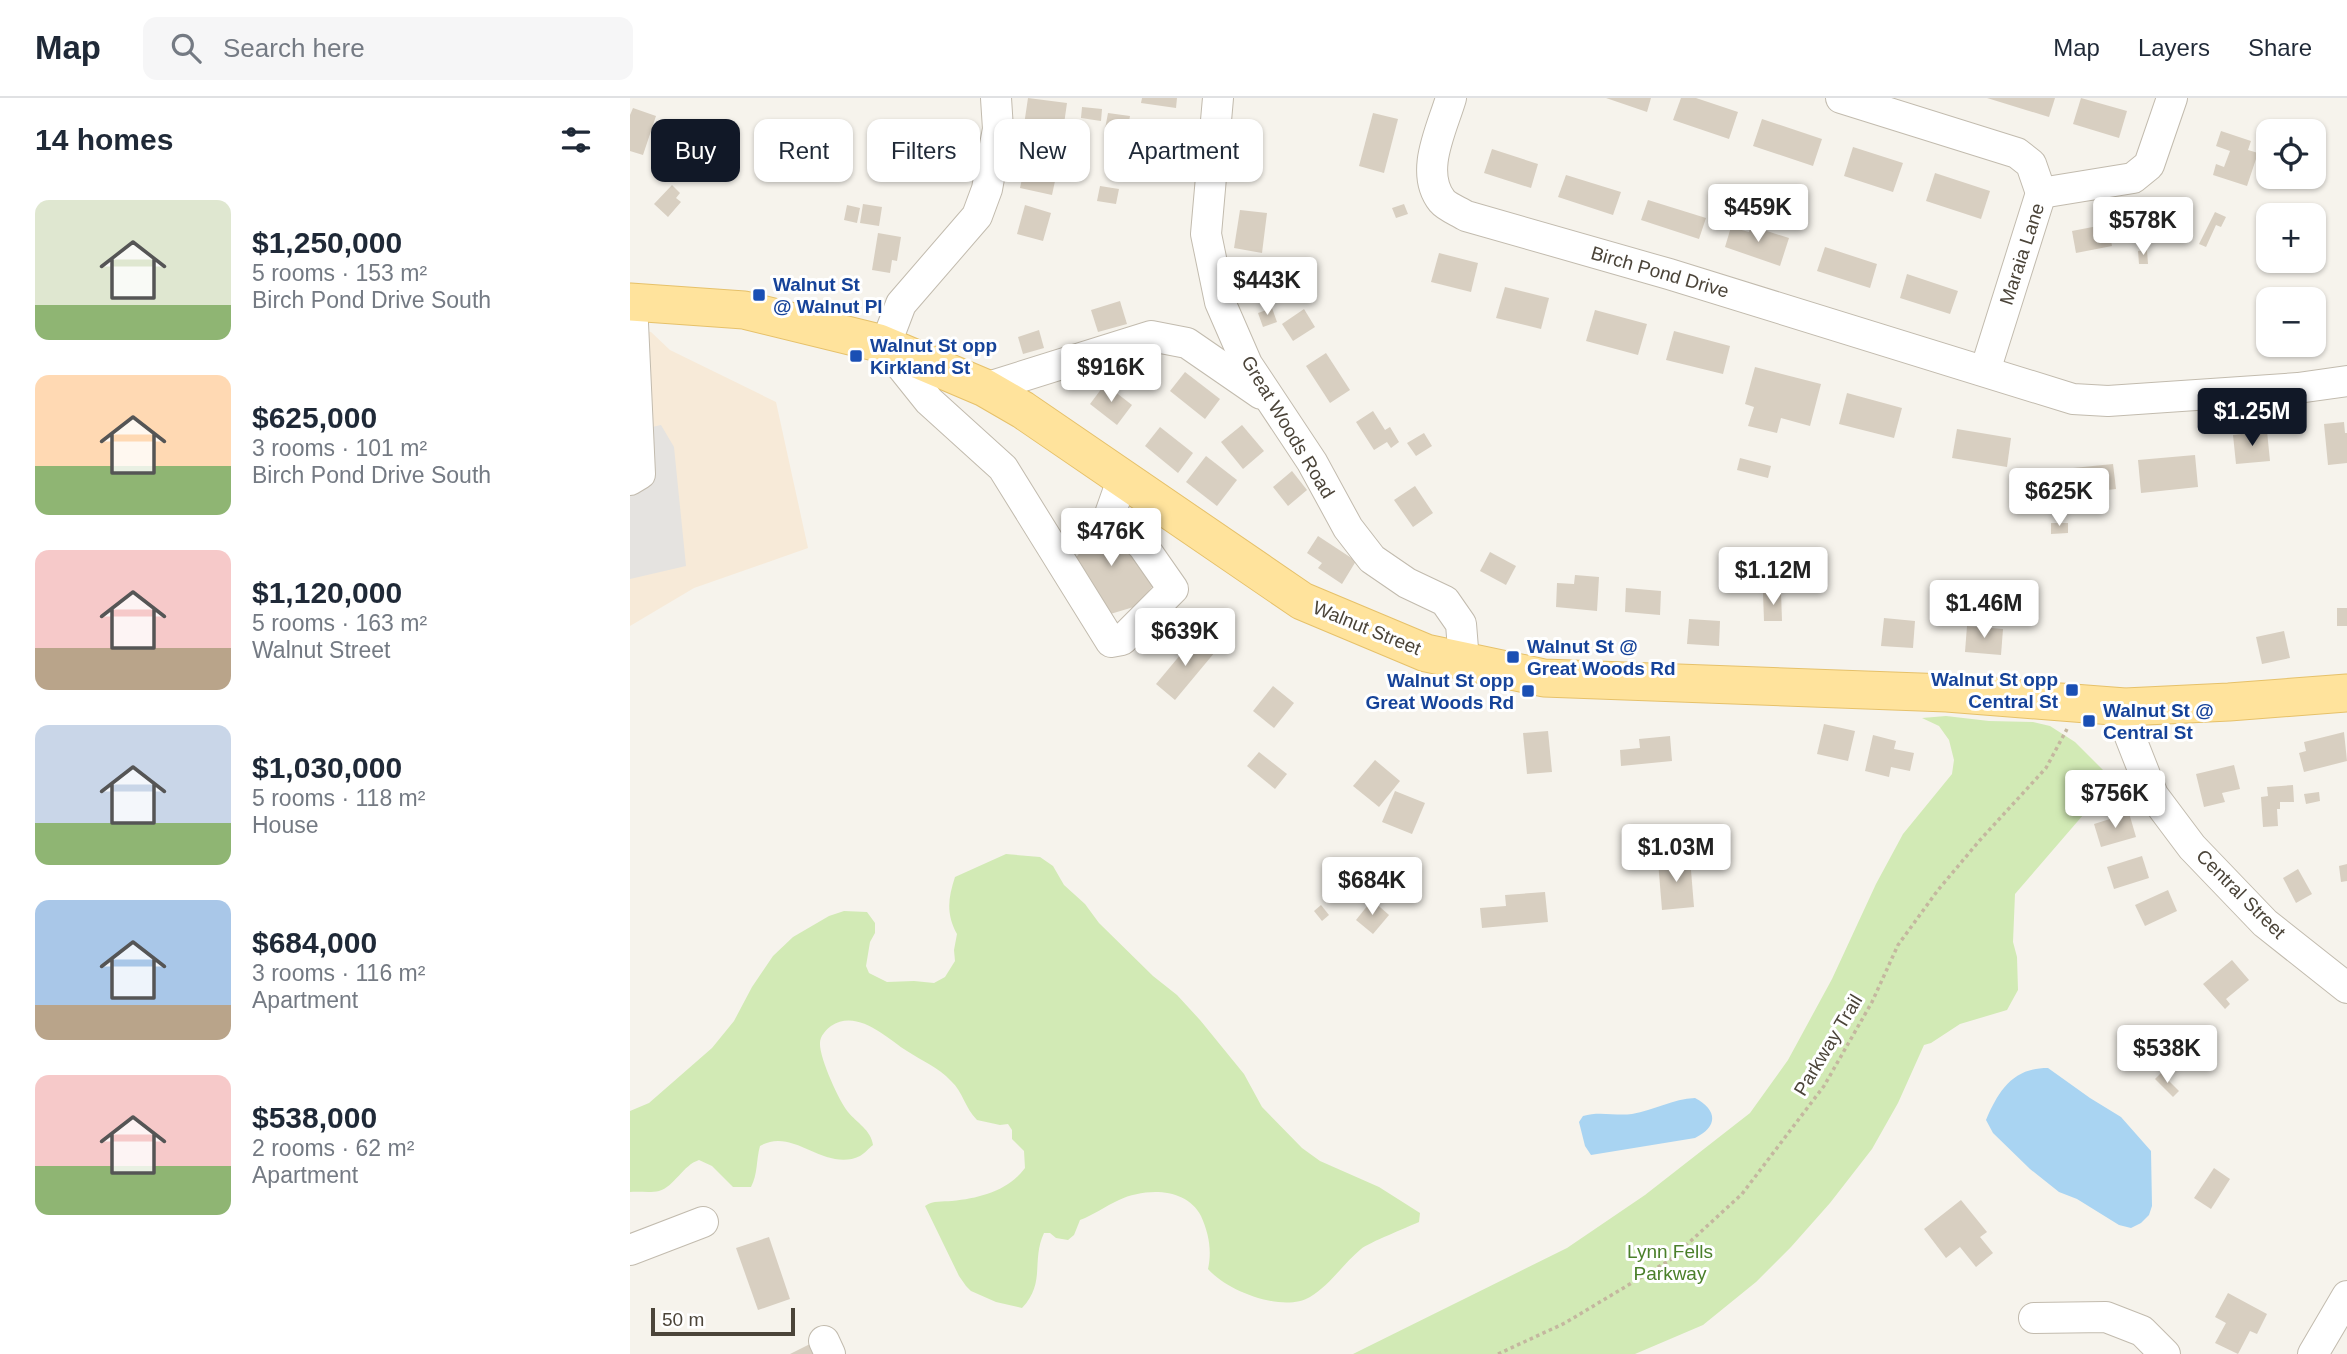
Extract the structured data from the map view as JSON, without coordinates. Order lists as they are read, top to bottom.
{
  "streets": {
    "main road": ["Walnut Street"],
    "street": [
      "Maraia Lane",
      "Birch Pond Drive",
      "Great Woods Road",
      "Central Street"
    ],
    "path": ["Parkway Trail"]
  },
  "crossings": [
    ["Maraia Lane", "Birch Pond Drive"],
    ["Great Woods Road", "Walnut Street"],
    ["Walnut Street", "Central Street"],
    ["Walnut Street", "Parkway Trail"]
  ],
  "parks": ["Lynn Fells Parkway"],
  "places": {
    "transit": [
      "Walnut St @ Walnut Pl",
      "Walnut St opp Kirkland St",
      "Walnut St @ Great Woods Rd",
      "Walnut St opp Central St",
      "Walnut St opp Great Woods Rd",
      "Walnut St @ Central St"
    ]
  },
  "scale_bar": "50 m",
  "page": {
    "header": "Map",
    "search": "Search here",
    "nav": ["Map", "Layers", "Share"],
    "heading": "14 homes",
    "map_buttons": ["+", "−"],
    "chip": [
      "Buy",
      "Rent",
      "Filters",
      "New",
      "Apartment"
    ],
    "list": [
      {
        "name": "$1,250,000",
        "note": "5 rooms · 153 m² · Birch Pond Drive South"
      },
      {
        "name": "$625,000",
        "note": "3 rooms · 101 m² · Birch Pond Drive South"
      },
      {
        "name": "$1,120,000",
        "note": "5 rooms · 163 m² · Walnut Street"
      },
      {
        "name": "$1,030,000",
        "note": "5 rooms · 118 m² · House"
      },
      {
        "name": "$684,000",
        "note": "3 rooms · 116 m² · Apartment"
      },
      {
        "name": "$538,000",
        "note": "2 rooms · 62 m² · Apartment"
      }
    ],
    "price": [
      "$459K",
      "$578K",
      "$443K",
      "$916K",
      "$1.25M",
      "$625K",
      "$476K",
      "$1.12M",
      "$1.46M",
      "$639K",
      "$756K",
      "$1.03M",
      "$684K",
      "$538K"
    ],
    "scale": "50 m"
  }
}
